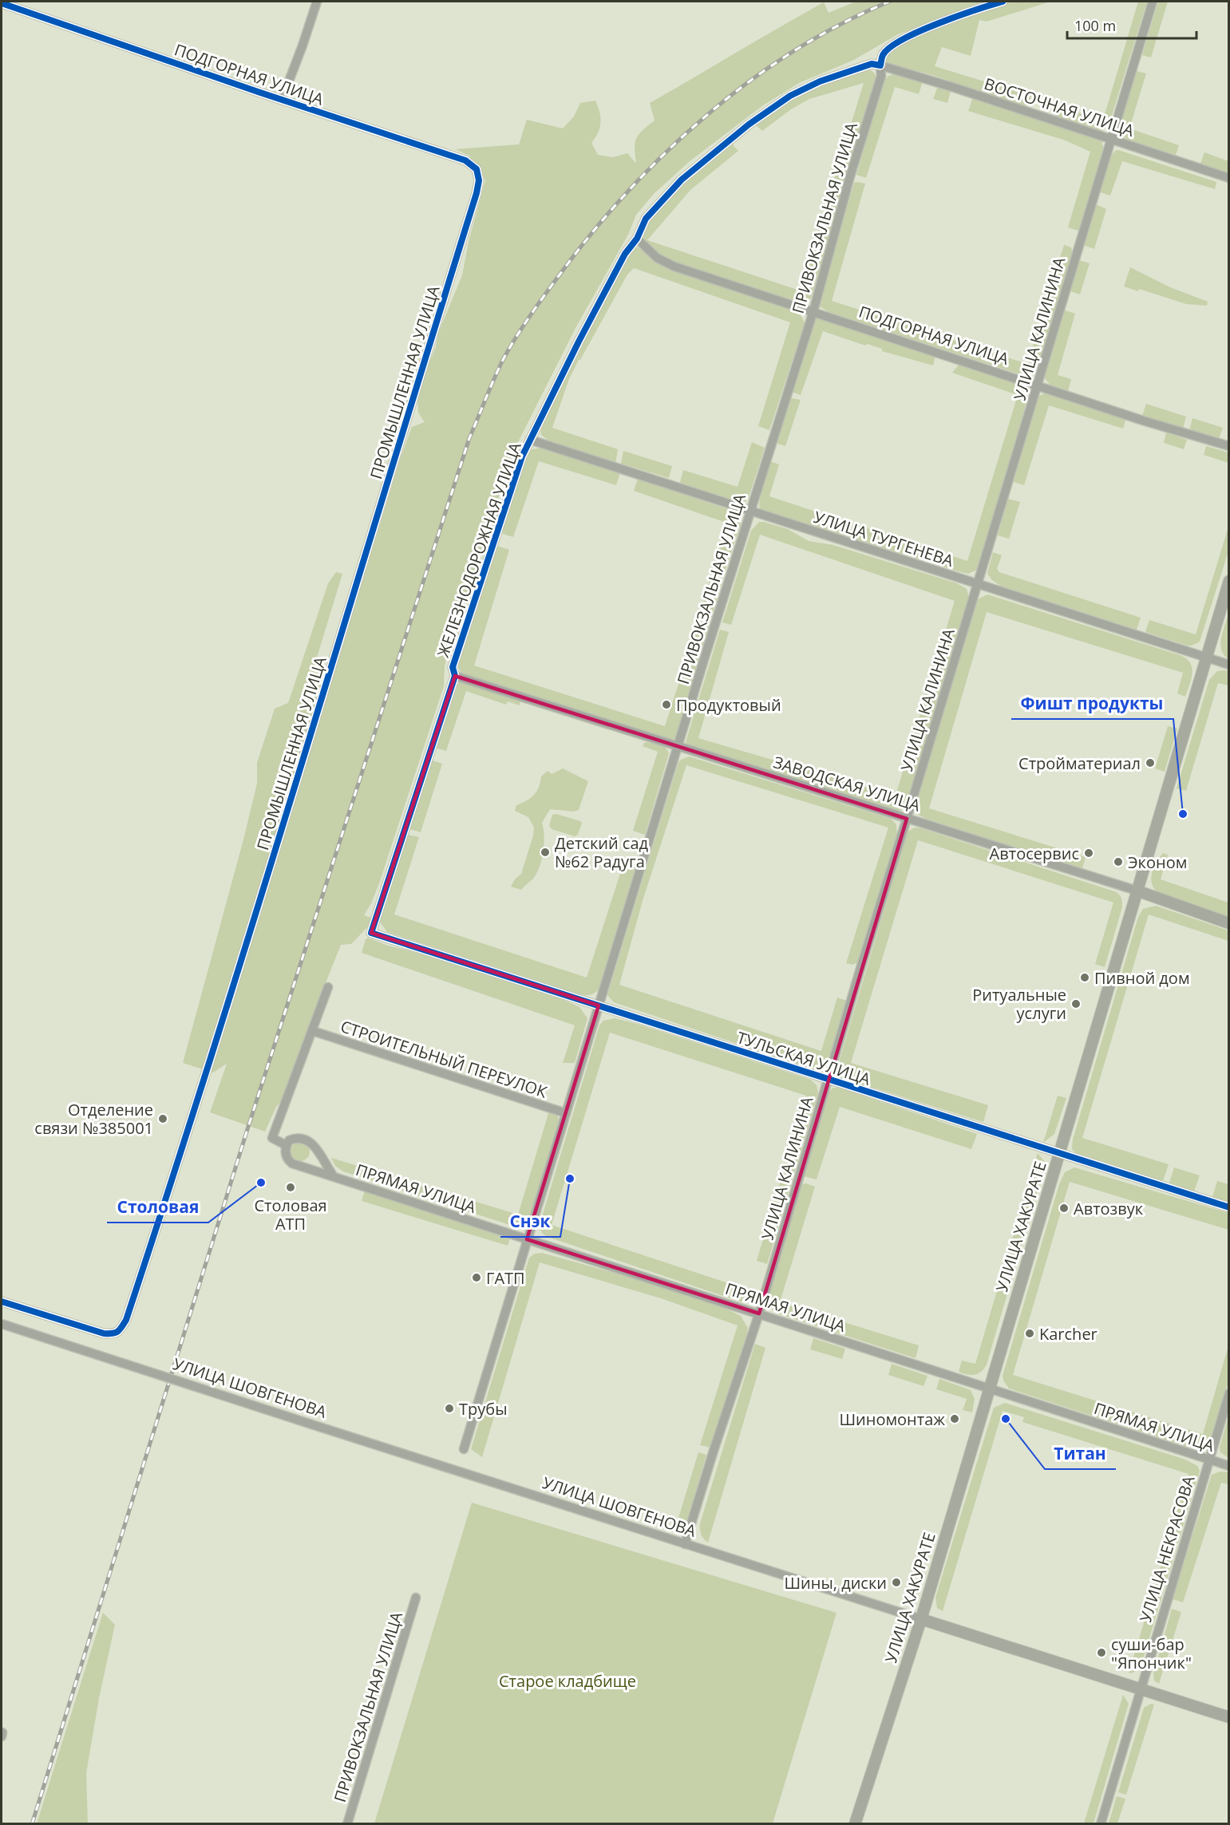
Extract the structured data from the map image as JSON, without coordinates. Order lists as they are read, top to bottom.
{
  "streets": {
    "main road": ["ЗАВОДСКАЯ УЛИЦА", "УЛИЦА ХАКУРАТЕ", "УЛИЦА ШОВГЕНОВА"],
    "street": [
      "ПОДГОРНАЯ УЛИЦА",
      "ВОСТОЧНАЯ УЛИЦА",
      "ПРИВОКЗАЛЬНАЯ УЛИЦА",
      "УЛИЦА КАЛИНИНА",
      "ПРОМЫШЛЕННАЯ УЛИЦА",
      "УЛИЦА ТУРГЕНЕВА",
      "ЖЕЛЕЗНОДОРОЖНАЯ УЛИЦА",
      "ТУЛЬСКАЯ УЛИЦА",
      "СТРОИТЕЛЬНЫЙ ПЕРЕУЛОК",
      "ПРЯМАЯ УЛИЦА",
      "УЛИЦА НЕКРАСОВА"
    ]
  },
  "crossings": [
    ["ПОДГОРНАЯ УЛИЦА", "ПРИВОКЗАЛЬНАЯ УЛИЦА"],
    ["ПОДГОРНАЯ УЛИЦА", "УЛИЦА КАЛИНИНА"],
    ["ПОДГОРНАЯ УЛИЦА", "ПРОМЫШЛЕННАЯ УЛИЦА"],
    ["ПОДГОРНАЯ УЛИЦА", "ЖЕЛЕЗНОДОРОЖНАЯ УЛИЦА"],
    ["ВОСТОЧНАЯ УЛИЦА", "ПРИВОКЗАЛЬНАЯ УЛИЦА"],
    ["ВОСТОЧНАЯ УЛИЦА", "УЛИЦА КАЛИНИНА"],
    ["ВОСТОЧНАЯ УЛИЦА", "ЖЕЛЕЗНОДОРОЖНАЯ УЛИЦА"],
    ["ПРИВОКЗАЛЬНАЯ УЛИЦА", "УЛИЦА ТУРГЕНЕВА"],
    ["ПРИВОКЗАЛЬНАЯ УЛИЦА", "ЖЕЛЕЗНОДОРОЖНАЯ УЛИЦА"],
    ["ПРИВОКЗАЛЬНАЯ УЛИЦА", "ЗАВОДСКАЯ УЛИЦА"],
    ["ПРИВОКЗАЛЬНАЯ УЛИЦА", "ТУЛЬСКАЯ УЛИЦА"],
    ["ПРИВОКЗАЛЬНАЯ УЛИЦА", "СТРОИТЕЛЬНЫЙ ПЕРЕУЛОК"],
    ["ПРИВОКЗАЛЬНАЯ УЛИЦА", "ПРЯМАЯ УЛИЦА"],
    ["УЛИЦА КАЛИНИНА", "УЛИЦА ТУРГЕНЕВА"],
    ["УЛИЦА КАЛИНИНА", "ЗАВОДСКАЯ УЛИЦА"],
    ["УЛИЦА КАЛИНИНА", "ТУЛЬСКАЯ УЛИЦА"],
    ["УЛИЦА КАЛИНИНА", "ПРЯМАЯ УЛИЦА"],
    ["УЛИЦА КАЛИНИНА", "УЛИЦА ШОВГЕНОВА"],
    ["УЛИЦА ТУРГЕНЕВА", "ЖЕЛЕЗНОДОРОЖНАЯ УЛИЦА"],
    ["УЛИЦА ТУРГЕНЕВА", "УЛИЦА ХАКУРАТЕ"],
    ["ЖЕЛЕЗНОДОРОЖНАЯ УЛИЦА", "ЗАВОДСКАЯ УЛИЦА"],
    ["ЖЕЛЕЗНОДОРОЖНАЯ УЛИЦА", "ТУЛЬСКАЯ УЛИЦА"],
    ["ЗАВОДСКАЯ УЛИЦА", "УЛИЦА ХАКУРАТЕ"],
    ["ТУЛЬСКАЯ УЛИЦА", "УЛИЦА ХАКУРАТЕ"],
    ["ПРЯМАЯ УЛИЦА", "УЛИЦА ХАКУРАТЕ"],
    ["ПРЯМАЯ УЛИЦА", "УЛИЦА НЕКРАСОВА"],
    ["УЛИЦА ХАКУРАТЕ", "УЛИЦА ШОВГЕНОВА"],
    ["УЛИЦА ШОВГЕНОВА", "УЛИЦА НЕКРАСОВА"]
  ],
  "parks": ["Старое кладбище"],
  "places": [
    "Продуктовый",
    "Стройматериал",
    "Фишт продукты",
    "Детский сад №62 Радуга",
    "Автосервис",
    "Эконом",
    "Пивной дом",
    "Ритуальные услуги",
    "Отделение связи №385001",
    "Снэк",
    "Столовая",
    "Столовая АТП",
    "Автозвук",
    "ГАТП",
    "Karcher",
    "Трубы",
    "Шиномонтаж",
    "Титан",
    "Шины, диски",
    "суши-бар \"Япончик\""
  ],
  "scale_bar": "100 m"
}
